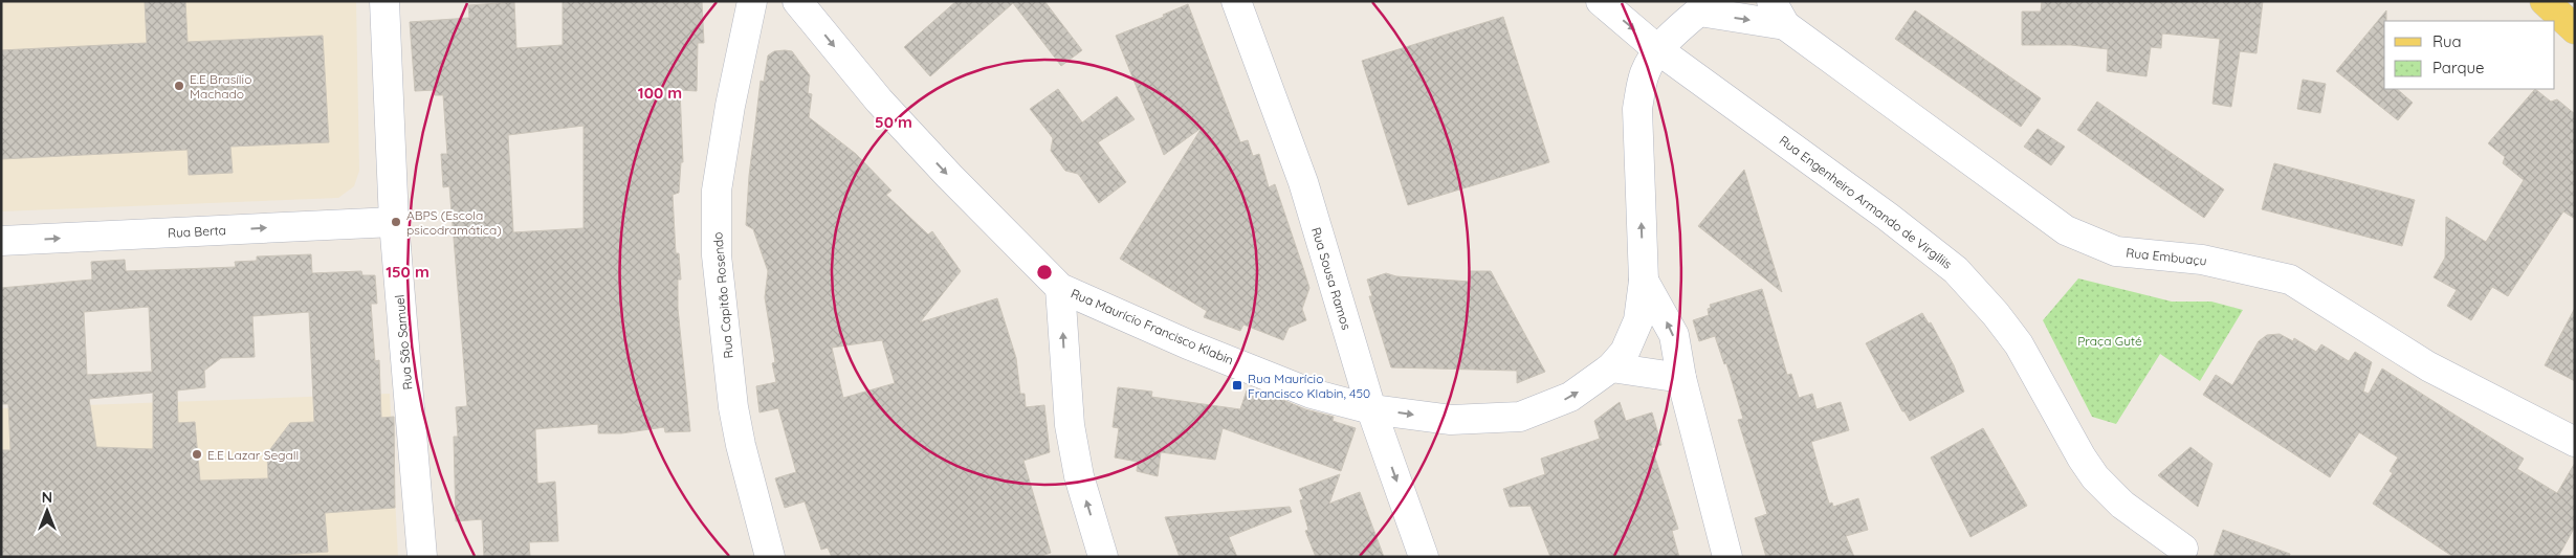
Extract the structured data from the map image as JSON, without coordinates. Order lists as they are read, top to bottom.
{
  "streets": {
    "street": [
      "Rua Engenheiro Armando de Virgiliis",
      "Rua Berta",
      "Rua Embuaçu",
      "Rua Sousa Ramos",
      "Rua Capitão Rosendo",
      "Rua Maurício Francisco Klabin",
      "Rua São Samuel"
    ]
  },
  "crossings": [
    ["Rua Engenheiro Armando de Virgiliis", "Rua Maurício Francisco Klabin"],
    ["Rua Berta", "Rua São Samuel"],
    ["Rua Embuaçu", "Rua Maurício Francisco Klabin"],
    ["Rua Sousa Ramos", "Rua Maurício Francisco Klabin"]
  ],
  "one_way": ["Rua Berta"],
  "parks": ["Praça Guté"],
  "places": {
    "other": ["E.E Brasílio Machado", "ABPS (Escola psicodramática)", "E.E Lazar Segall"],
    "transit": ["Rua Maurício Francisco Klabin, 450"]
  },
  "legend": ["Rua", "Parque"],
  "north": "top",
  "rings": ["100 m", "50 m", "150 m"]
}
